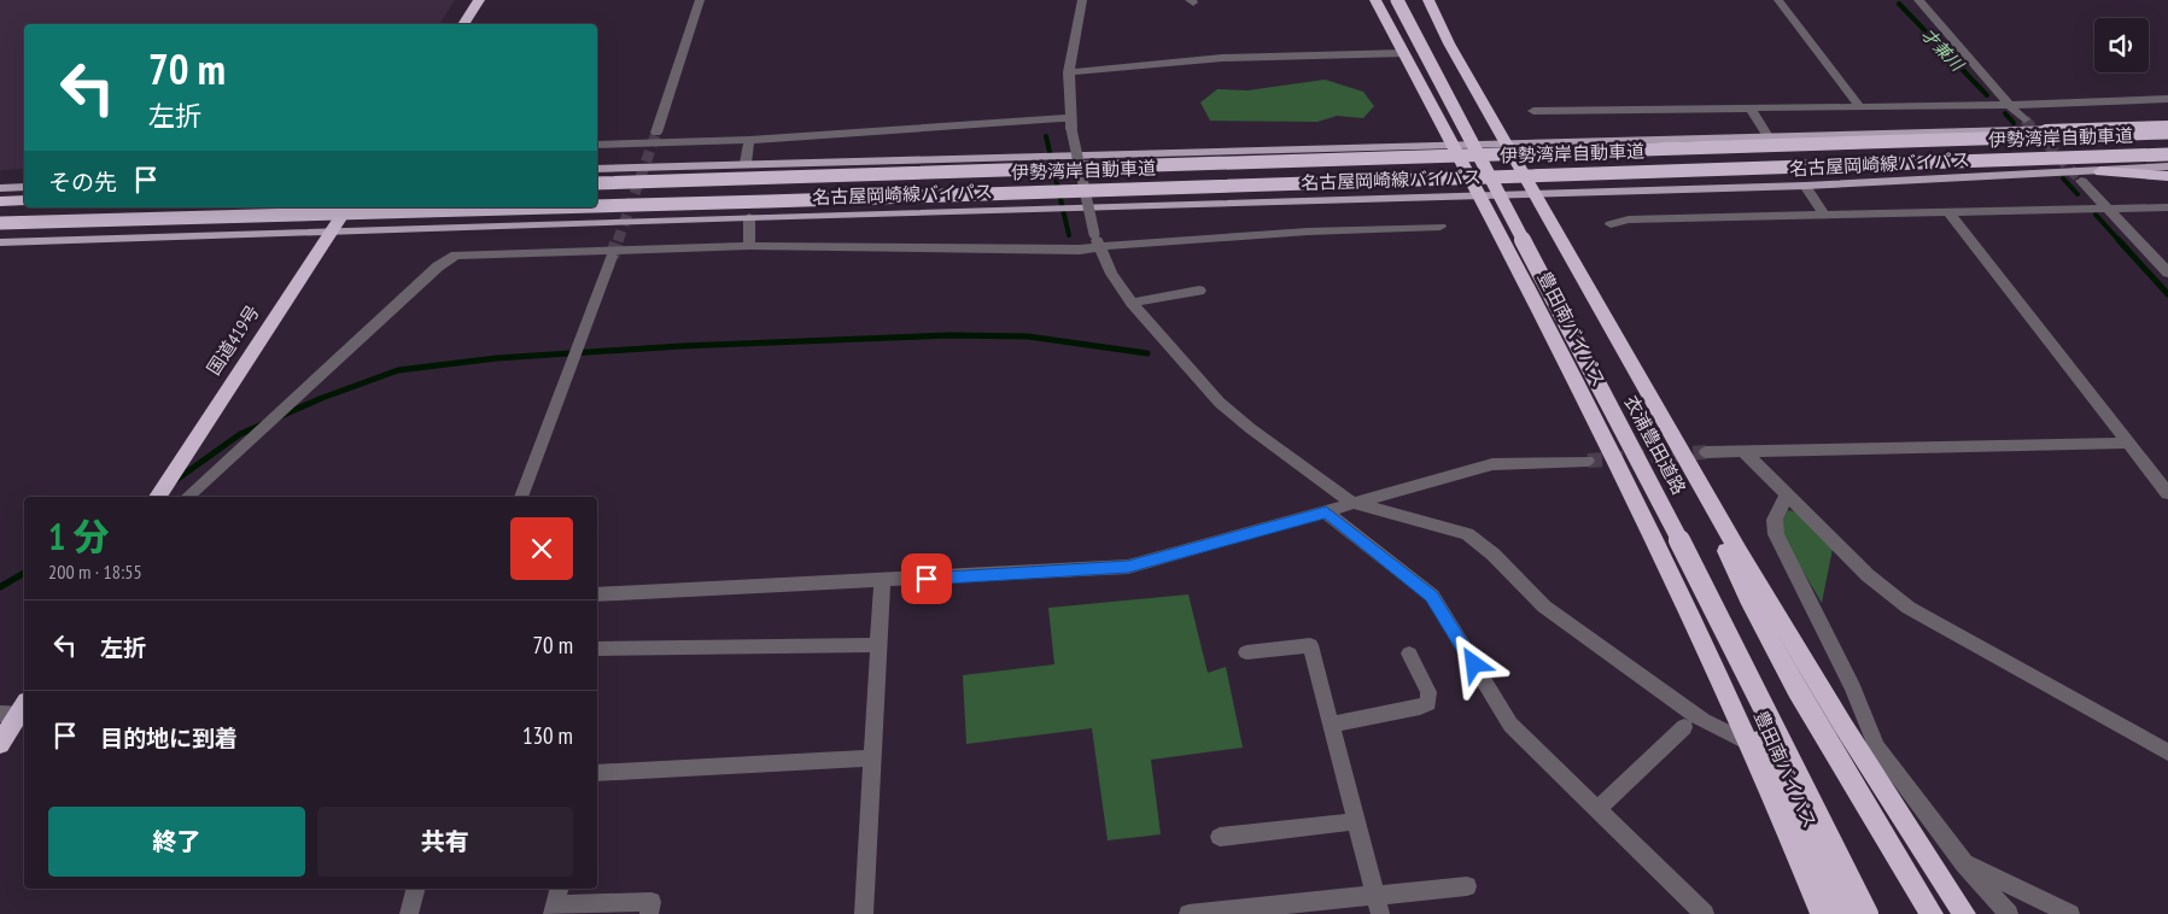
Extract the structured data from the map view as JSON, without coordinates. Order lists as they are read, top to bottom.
{
  "streets": {
    "highway": [
      "伊勢湾岸自動車道",
      "豊田南バイパス",
      "国道419号",
      "衣浦豊田道路"
    ],
    "main road": ["名古屋岡崎線バイパス"]
  },
  "crossings": [
    ["名古屋岡崎線バイパス", "豊田南バイパス"],
    ["名古屋岡崎線バイパス", "国道419号"]
  ],
  "water": ["才兼川"],
  "page": {
    "turn": ["70 m", "左折"],
    "then": "その先",
    "heading": ["1 分", "200 m · 18:55"],
    "list": [
      {
        "name": "左折",
        "value": "70 m"
      },
      {
        "name": "目的地に到着",
        "value": "130 m"
      }
    ],
    "buttons": ["終了", "共有"]
  }
}
